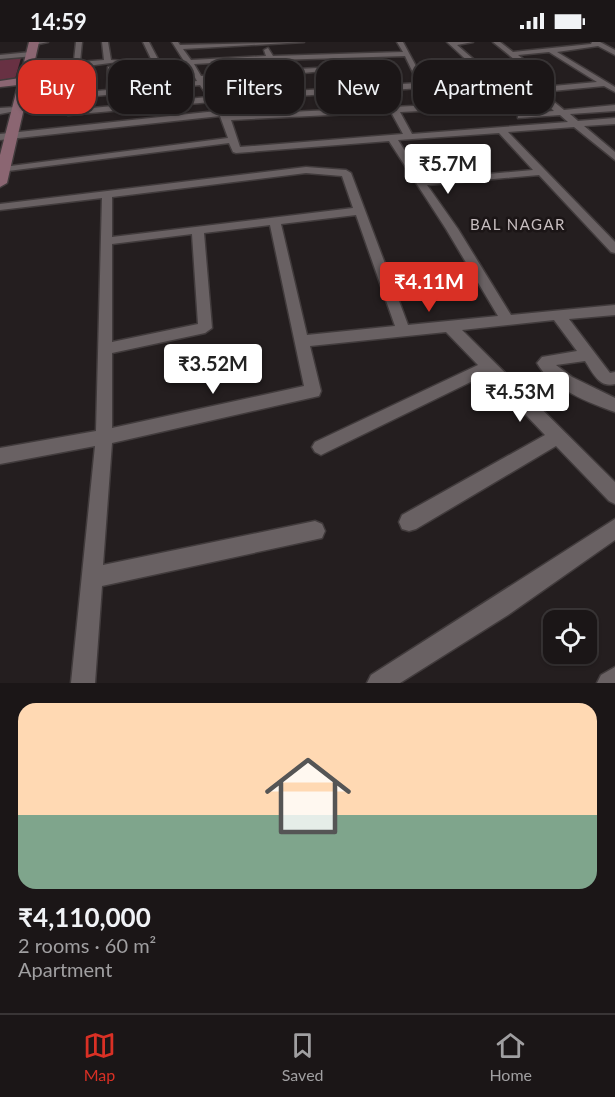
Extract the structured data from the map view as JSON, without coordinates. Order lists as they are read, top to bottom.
{
  "districts": ["BAL NAGAR"],
  "page": {
    "status": "14:59",
    "chip": [
      "Buy",
      "Rent",
      "Filters",
      "New",
      "Apartment"
    ],
    "price": [
      "₹5.7M",
      "₹4.11M",
      "₹3.52M",
      "₹4.53M"
    ],
    "list": [
      {
        "name": "₹4,110,000",
        "note": "2 rooms · 60 m² · Apartment"
      }
    ],
    "tabs": ["Map", "Saved", "Home"]
  }
}
